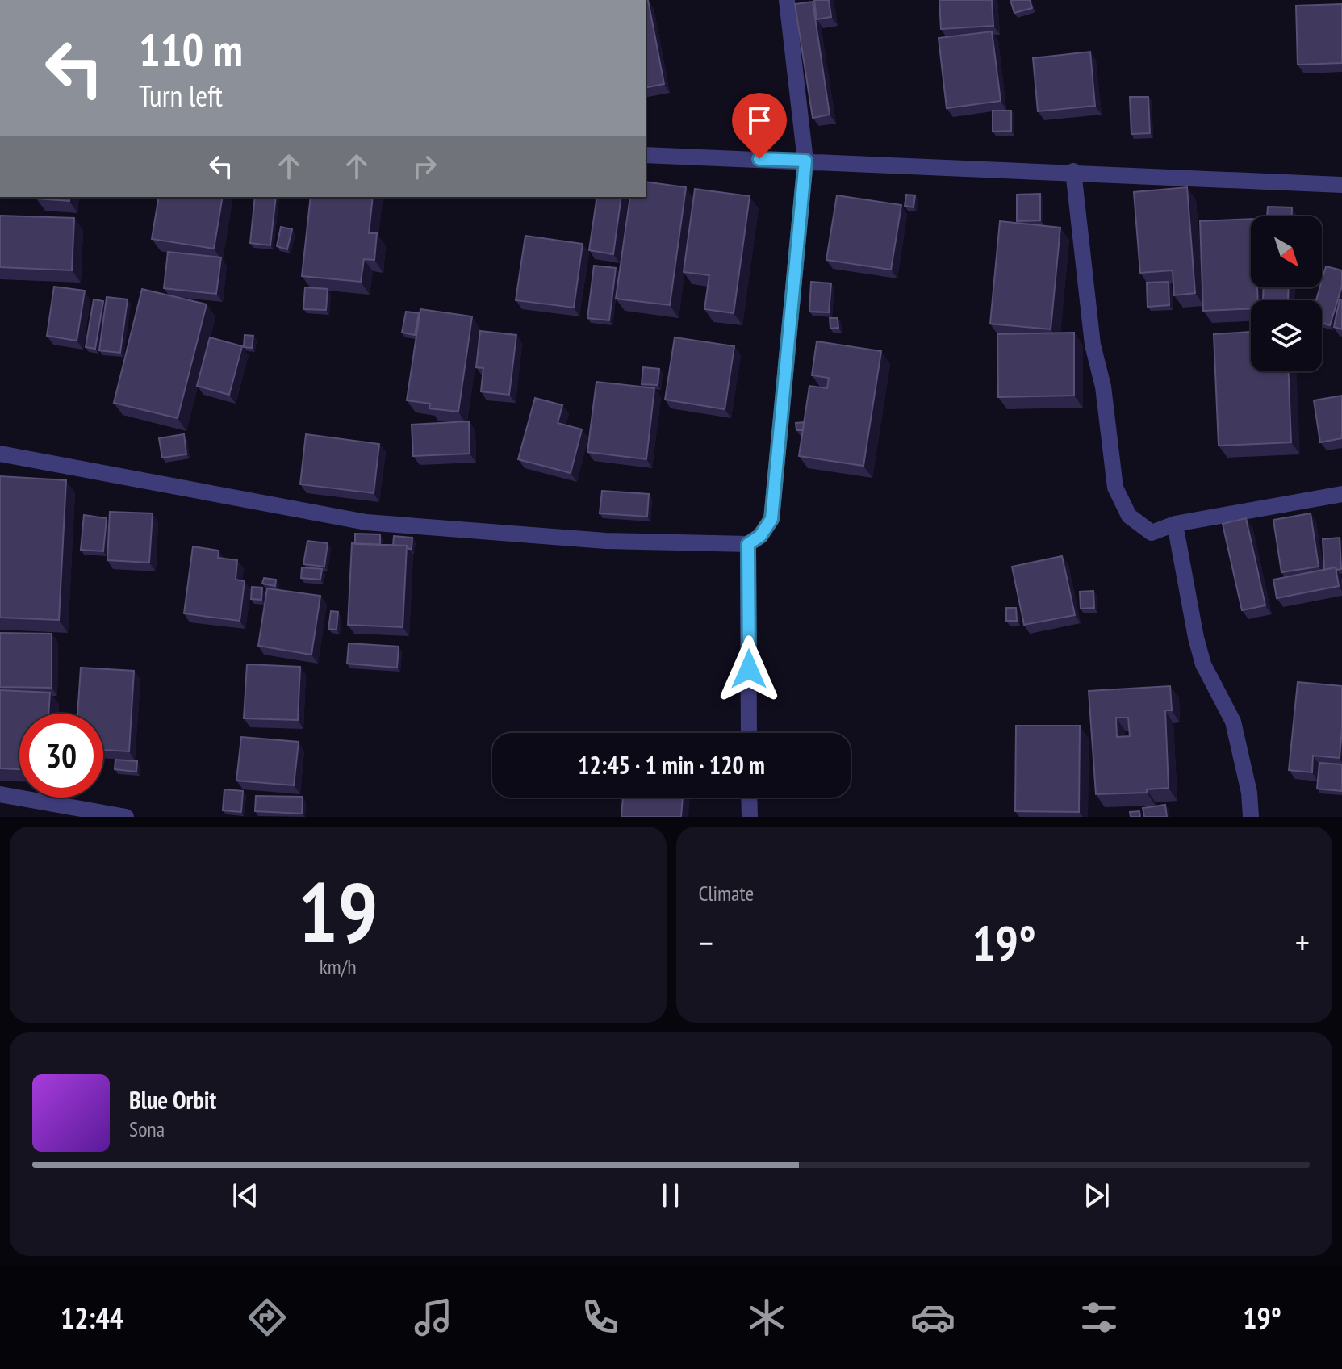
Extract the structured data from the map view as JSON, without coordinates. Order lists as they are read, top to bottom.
{
  "north": "bottom right",
  "page": {
    "turn": ["110 m", "Turn left"],
    "limit": "30",
    "trip": "12:45 · 1 min · 120 m",
    "tile": [
      ["19", "km/h"],
      "Climate"
    ],
    "heat": ["−", "19°", "+"],
    "song": ["Blue Orbit", "Sona"],
    "tabs": ["12:44", "19°"]
  }
}
